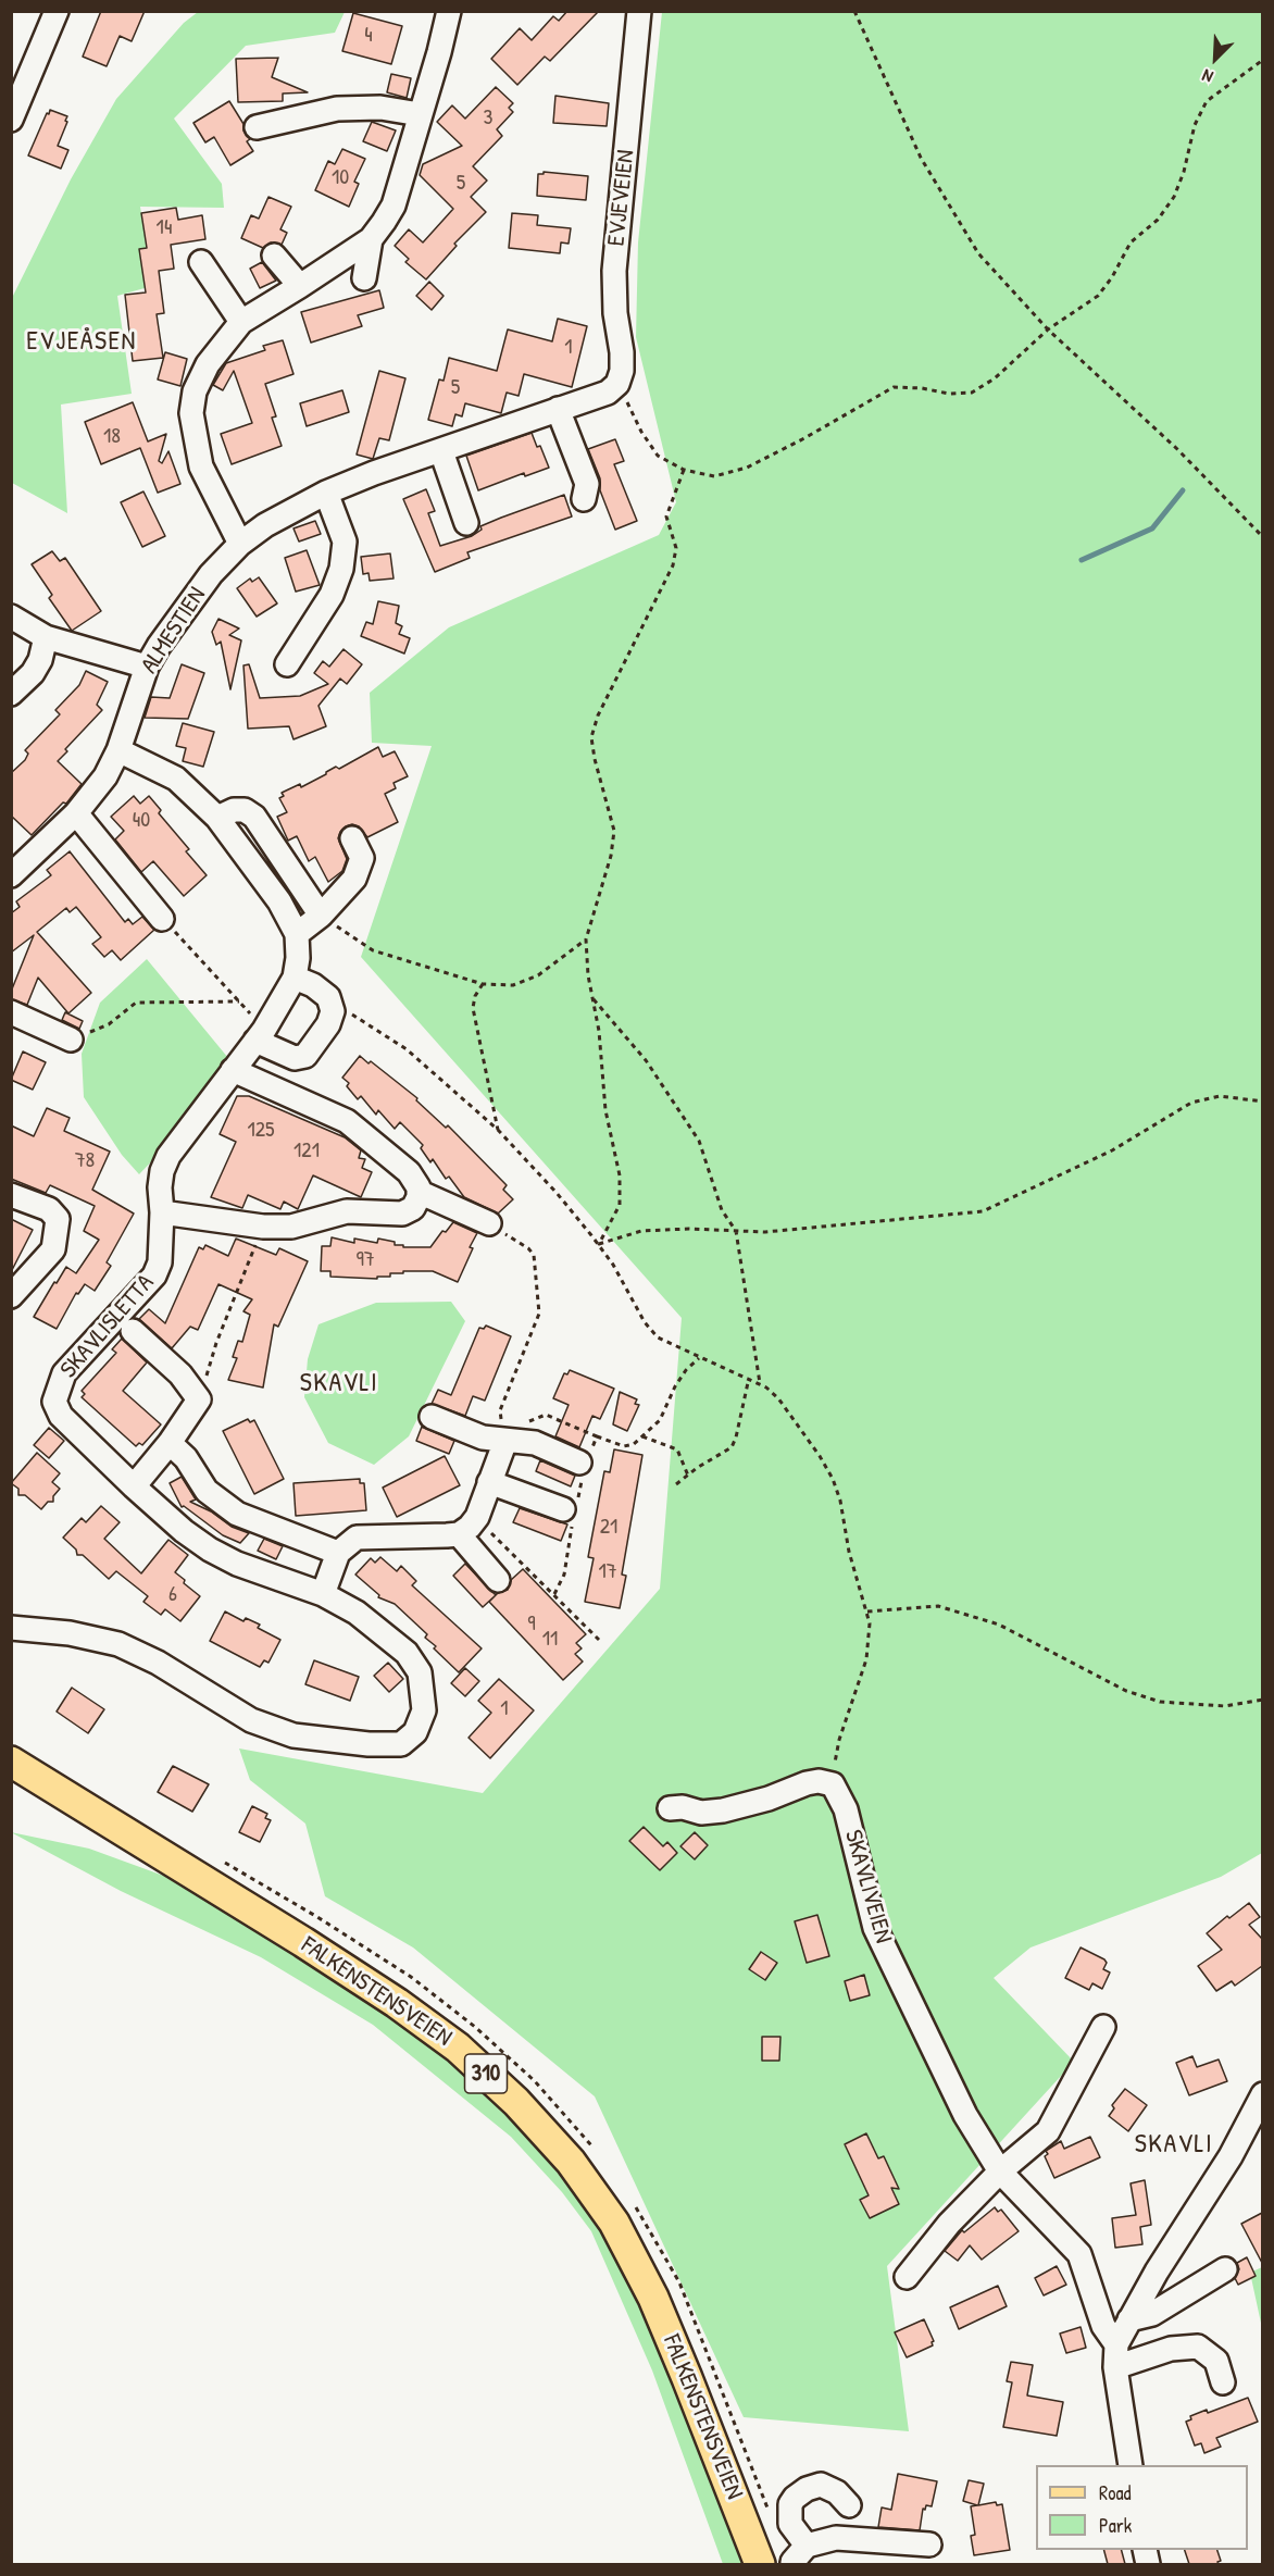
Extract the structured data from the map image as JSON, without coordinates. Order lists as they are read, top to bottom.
{
  "streets": {
    "main road": ["FALKENSTENSVEIEN", "310"],
    "street": [
      "EVJEVEIEN",
      "ALMESTIEN",
      "SKAVLISLETTA",
      "SKAVLIVEIEN"
    ]
  },
  "crossings": [
    ["EVJEVEIEN", "ALMESTIEN"],
    ["ALMESTIEN", "SKAVLISLETTA"]
  ],
  "districts": ["EVJEÅSEN", "SKAVLI", "SKAVLI"],
  "house_numbers": [
    "4",
    "3",
    "10",
    "5",
    "14",
    "1",
    "5",
    "18",
    "40",
    "125",
    "121",
    "78",
    "97",
    "21",
    "17",
    "6",
    "9",
    "11",
    "1"
  ],
  "legend": ["Road", "Park"],
  "north": "bottom left"
}
